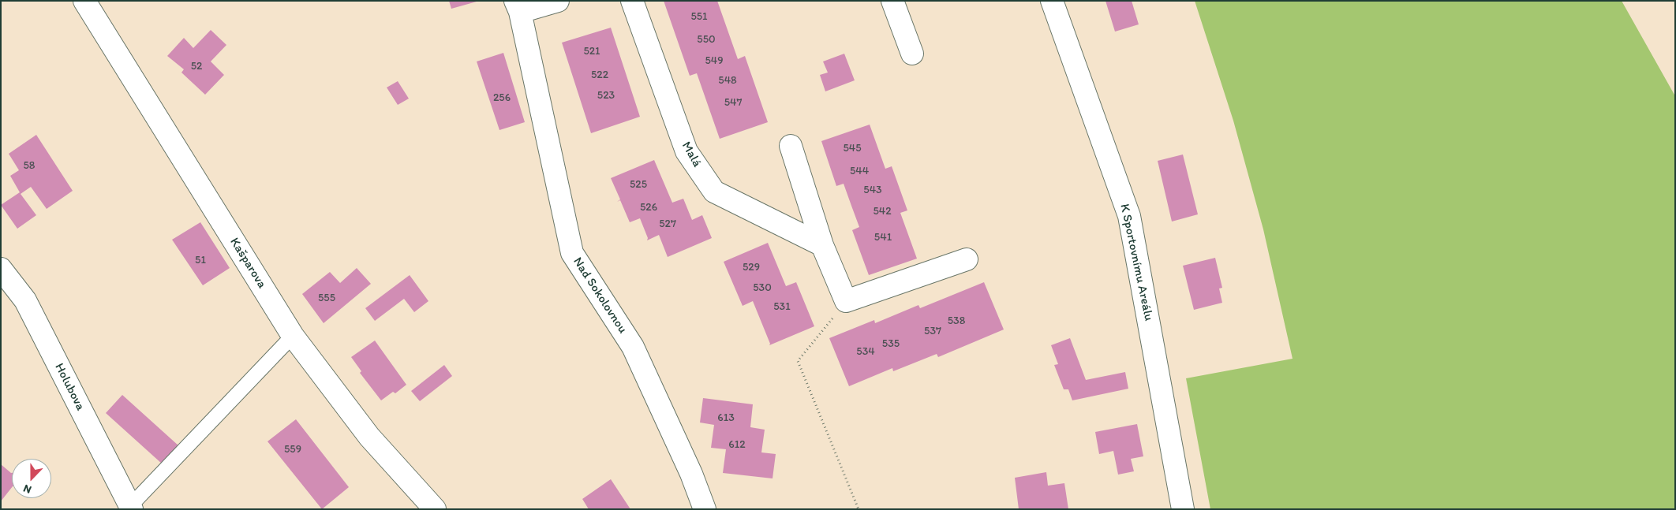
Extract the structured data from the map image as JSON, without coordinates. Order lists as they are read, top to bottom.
{
  "streets": {
    "street": [
      "Malá",
      "K Sportovnímu Areálu",
      "Kašparova",
      "Nad Sokolovnou",
      "Holubova"
    ]
  },
  "house_numbers": [
    "551",
    "550",
    "521",
    "549",
    "52",
    "522",
    "548",
    "523",
    "256",
    "547",
    "545",
    "58",
    "544",
    "525",
    "543",
    "526",
    "542",
    "527",
    "541",
    "51",
    "529",
    "530",
    "555",
    "531",
    "538",
    "537",
    "535",
    "534",
    "613",
    "612",
    "559"
  ],
  "north": "bottom"
}
